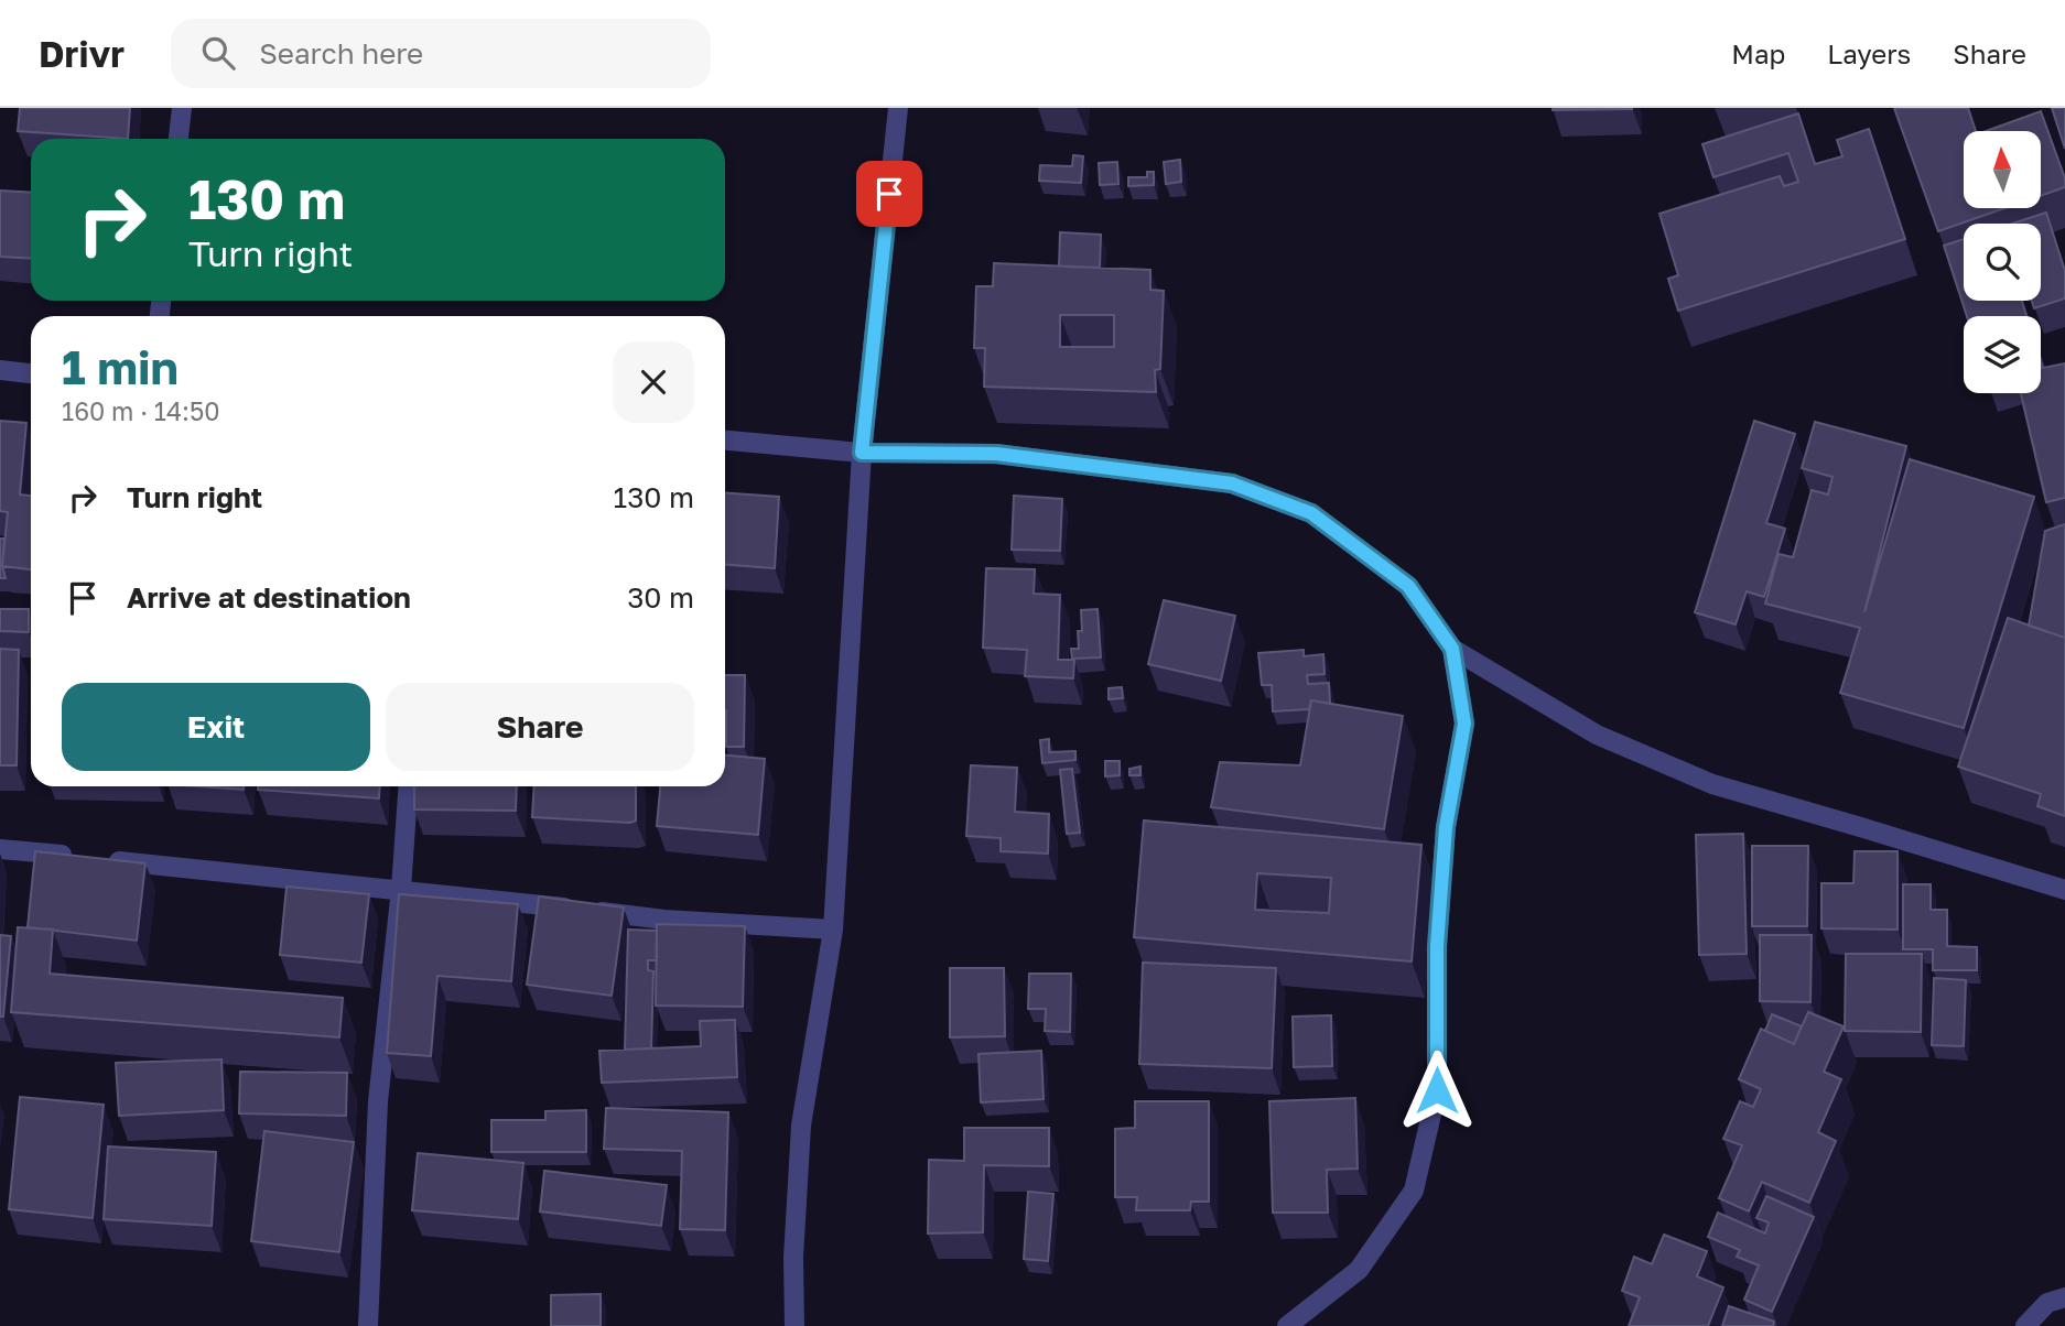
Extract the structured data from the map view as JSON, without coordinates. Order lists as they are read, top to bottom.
{
  "north": "top",
  "page": {
    "header": "Drivr",
    "search": "Search here",
    "nav": ["Map", "Layers", "Share"],
    "turn": ["130 m", "Turn right"],
    "heading": ["1 min", "160 m · 14:50"],
    "list": [
      {
        "name": "Turn right",
        "value": "130 m"
      },
      {
        "name": "Arrive at destination",
        "value": "30 m"
      }
    ],
    "buttons": ["Exit", "Share"]
  }
}
